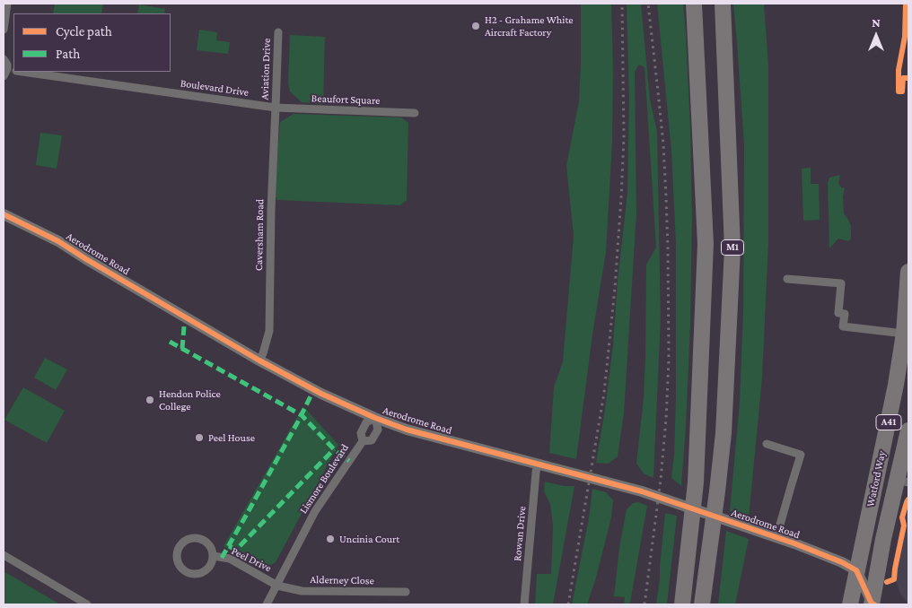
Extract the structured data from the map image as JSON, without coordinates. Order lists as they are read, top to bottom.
{
  "streets": {
    "highway": ["M1", "A41", "Watford Way"],
    "street": [
      "Aviation Drive",
      "Boulevard Drive",
      "Beaufort Square",
      "Caversham Road",
      "Aerodrome Road",
      "Lismore Boulevard",
      "Rowan Drive",
      "Peel Drive",
      "Alderney Close"
    ]
  },
  "crossings": [
    ["Aviation Drive", "Boulevard Drive"],
    ["Aviation Drive", "Beaufort Square"],
    ["Aviation Drive", "Caversham Road"],
    ["Boulevard Drive", "Beaufort Square"],
    ["Boulevard Drive", "Caversham Road"],
    ["Beaufort Square", "Caversham Road"],
    ["Caversham Road", "Aerodrome Road"],
    ["Aerodrome Road", "A41"],
    ["Aerodrome Road", "Lismore Boulevard"],
    ["Aerodrome Road", "Watford Way"],
    ["Aerodrome Road", "Rowan Drive"],
    ["A41", "Watford Way"],
    ["Lismore Boulevard", "Peel Drive"],
    ["Lismore Boulevard", "Alderney Close"],
    ["Peel Drive", "Alderney Close"]
  ],
  "places": [
    "H2 - Grahame White Aircraft Factory",
    "Hendon Police College",
    "Peel House",
    "Uncinia Court"
  ],
  "legend": ["Cycle path", "Path"],
  "north": "top"
}
